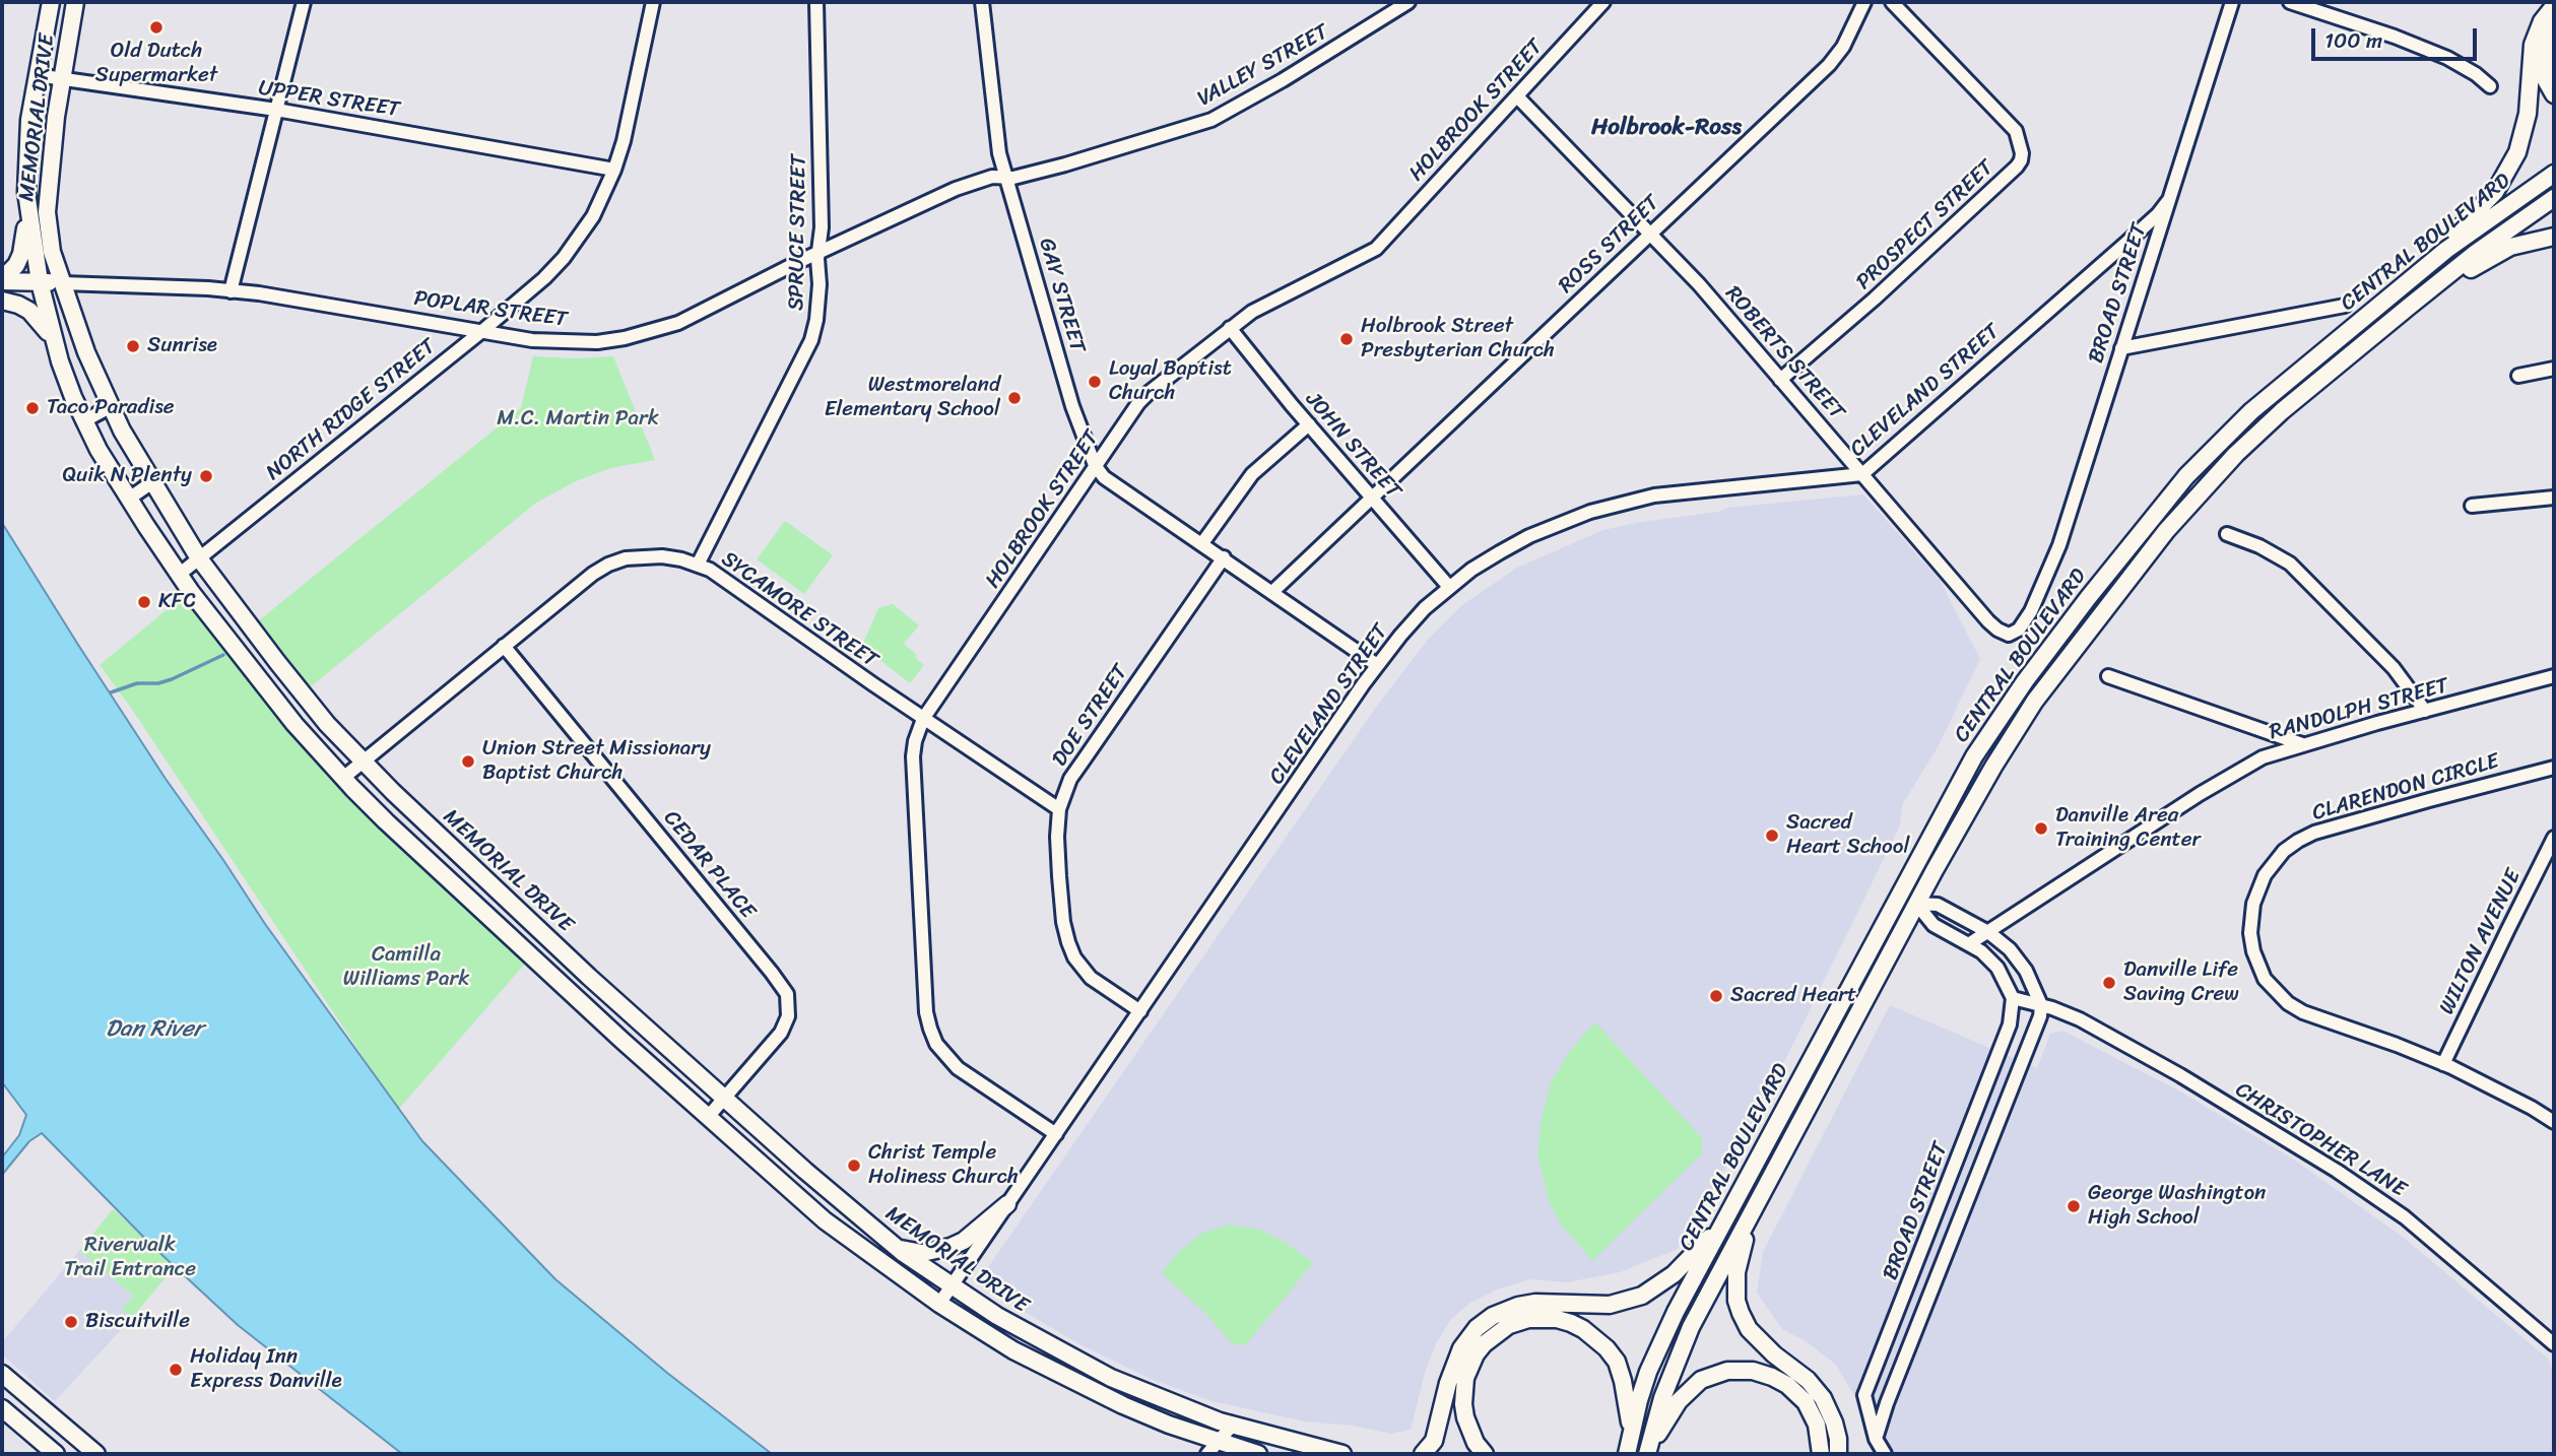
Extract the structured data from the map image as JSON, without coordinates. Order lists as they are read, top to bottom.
{
  "streets": {
    "main road": ["MEMORIAL DRIVE", "CENTRAL BOULEVARD"],
    "street": [
      "VALLEY STREET",
      "UPPER STREET",
      "HOLBROOK STREET",
      "PROSPECT STREET",
      "SPRUCE STREET",
      "ROSS STREET",
      "BROAD STREET",
      "GAY STREET",
      "POPLAR STREET",
      "ROBERTS STREET",
      "CLEVELAND STREET",
      "NORTH RIDGE STREET",
      "JOHN STREET",
      "SYCAMORE STREET",
      "RANDOLPH STREET",
      "DOE STREET",
      "CLARENDON CIRCLE",
      "CEDAR PLACE",
      "WILTON AVENUE",
      "CHRISTOPHER LANE"
    ]
  },
  "crossings": [
    ["VALLEY STREET", "GAY STREET"],
    ["VALLEY STREET", "POPLAR STREET"],
    ["UPPER STREET", "MEMORIAL DRIVE"],
    ["UPPER STREET", "NORTH RIDGE STREET"],
    ["HOLBROOK STREET", "GAY STREET"],
    ["HOLBROOK STREET", "ROBERTS STREET"],
    ["HOLBROOK STREET", "CLEVELAND STREET"],
    ["HOLBROOK STREET", "JOHN STREET"],
    ["HOLBROOK STREET", "SYCAMORE STREET"],
    ["MEMORIAL DRIVE", "POPLAR STREET"],
    ["MEMORIAL DRIVE", "CLEVELAND STREET"],
    ["MEMORIAL DRIVE", "NORTH RIDGE STREET"],
    ["MEMORIAL DRIVE", "SYCAMORE STREET"],
    ["MEMORIAL DRIVE", "CEDAR PLACE"],
    ["PROSPECT STREET", "ROBERTS STREET"],
    ["SPRUCE STREET", "POPLAR STREET"],
    ["SPRUCE STREET", "SYCAMORE STREET"],
    ["ROSS STREET", "GAY STREET"],
    ["ROSS STREET", "ROBERTS STREET"],
    ["ROSS STREET", "JOHN STREET"],
    ["BROAD STREET", "ROBERTS STREET"],
    ["BROAD STREET", "CLEVELAND STREET"],
    ["BROAD STREET", "CHRISTOPHER LANE"],
    ["GAY STREET", "POPLAR STREET"],
    ["GAY STREET", "CLEVELAND STREET"],
    ["GAY STREET", "DOE STREET"],
    ["POPLAR STREET", "NORTH RIDGE STREET"],
    ["ROBERTS STREET", "CLEVELAND STREET"],
    ["CLEVELAND STREET", "JOHN STREET"],
    ["CLEVELAND STREET", "DOE STREET"],
    ["SYCAMORE STREET", "DOE STREET"],
    ["SYCAMORE STREET", "CEDAR PLACE"],
    ["CLARENDON CIRCLE", "WILTON AVENUE"]
  ],
  "districts": ["Holbrook-Ross"],
  "water": ["Dan River"],
  "parks": ["M.C. Martin Park", "Camilla Williams Park", "Riverwalk Trail Entrance"],
  "places": [
    "Old Dutch Supermarket",
    "Holbrook Street Presbyterian Church",
    "Sunrise",
    "Loyal Baptist Church",
    "Westmoreland Elementary School",
    "Taco Paradise",
    "Quik N Plenty",
    "KFC",
    "Union Street Missionary Baptist Church",
    "Danville Area Training Center",
    "Sacred Heart School",
    "Danville Life Saving Crew",
    "Sacred Heart",
    "Christ Temple Holiness Church",
    "George Washington High School",
    "Biscuitville",
    "Holiday Inn Express Danville"
  ],
  "scale_bar": "100 m"
}
